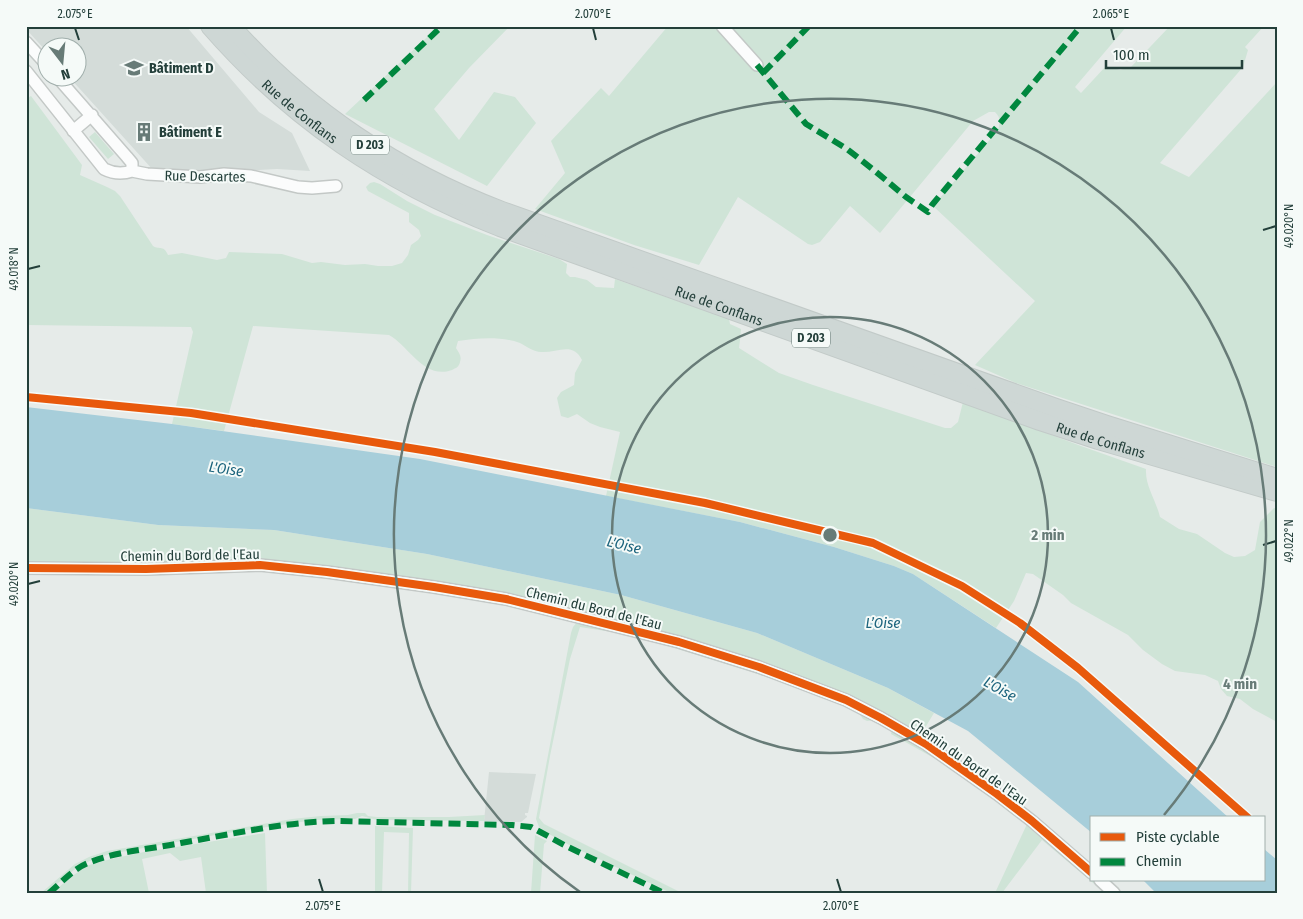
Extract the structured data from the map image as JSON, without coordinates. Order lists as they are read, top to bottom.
{
  "streets": {
    "main road": ["Rue de Conflans", "D 203"],
    "street": ["Rue Descartes", "Chemin du Bord de l'Eau"]
  },
  "water": ["L'Oise", "L’Oise"],
  "places": {
    "school or university": ["Bâtiment D"],
    "building": ["Bâtiment E"]
  },
  "legend": ["Piste cyclable", "Chemin"],
  "scale_bar": "100 m",
  "north": "bottom",
  "coordinates": [
    "2.075°E",
    "2.070°E",
    "2.065°E",
    "49.020°N",
    "49.018°N",
    "49.022°N"
  ],
  "rings": ["2 min", "4 min"]
}
